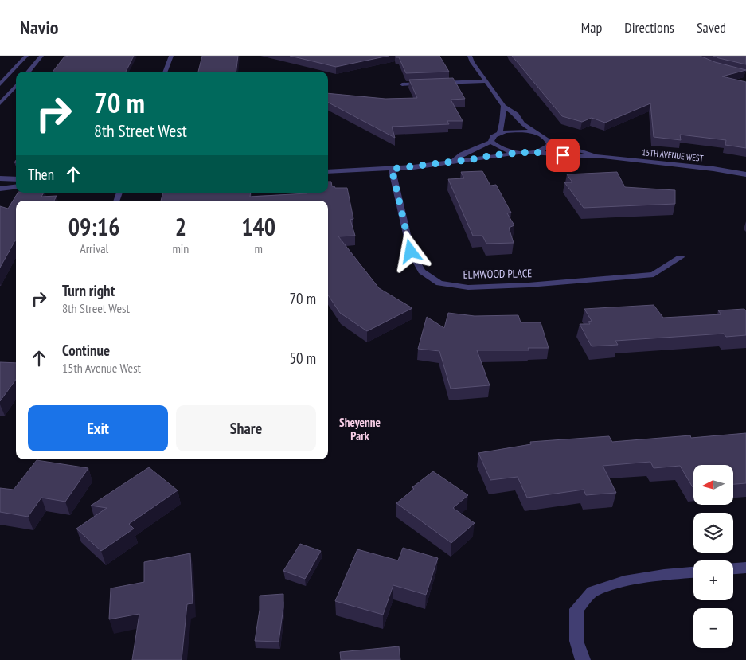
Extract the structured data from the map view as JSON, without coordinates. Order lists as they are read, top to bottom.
{
  "streets": {
    "street": ["15TH AVENUE WEST", "ELMWOOD PLACE"]
  },
  "districts": ["Sheyenne Park"],
  "north": "left",
  "page": {
    "header": "Navio",
    "nav": ["Map", "Directions", "Saved"],
    "turn": ["70 m", "8th Street West"],
    "then": "Then",
    "eta": [
      "09:16",
      "Arrival",
      "2",
      "min",
      "140",
      "m"
    ],
    "list": [
      {
        "name": "Turn right",
        "note": "8th Street West",
        "value": "70 m"
      },
      {
        "name": "Continue",
        "note": "15th Avenue West",
        "value": "50 m"
      }
    ],
    "buttons": ["Exit", "Share"],
    "map_buttons": ["+", "−"]
  }
}
